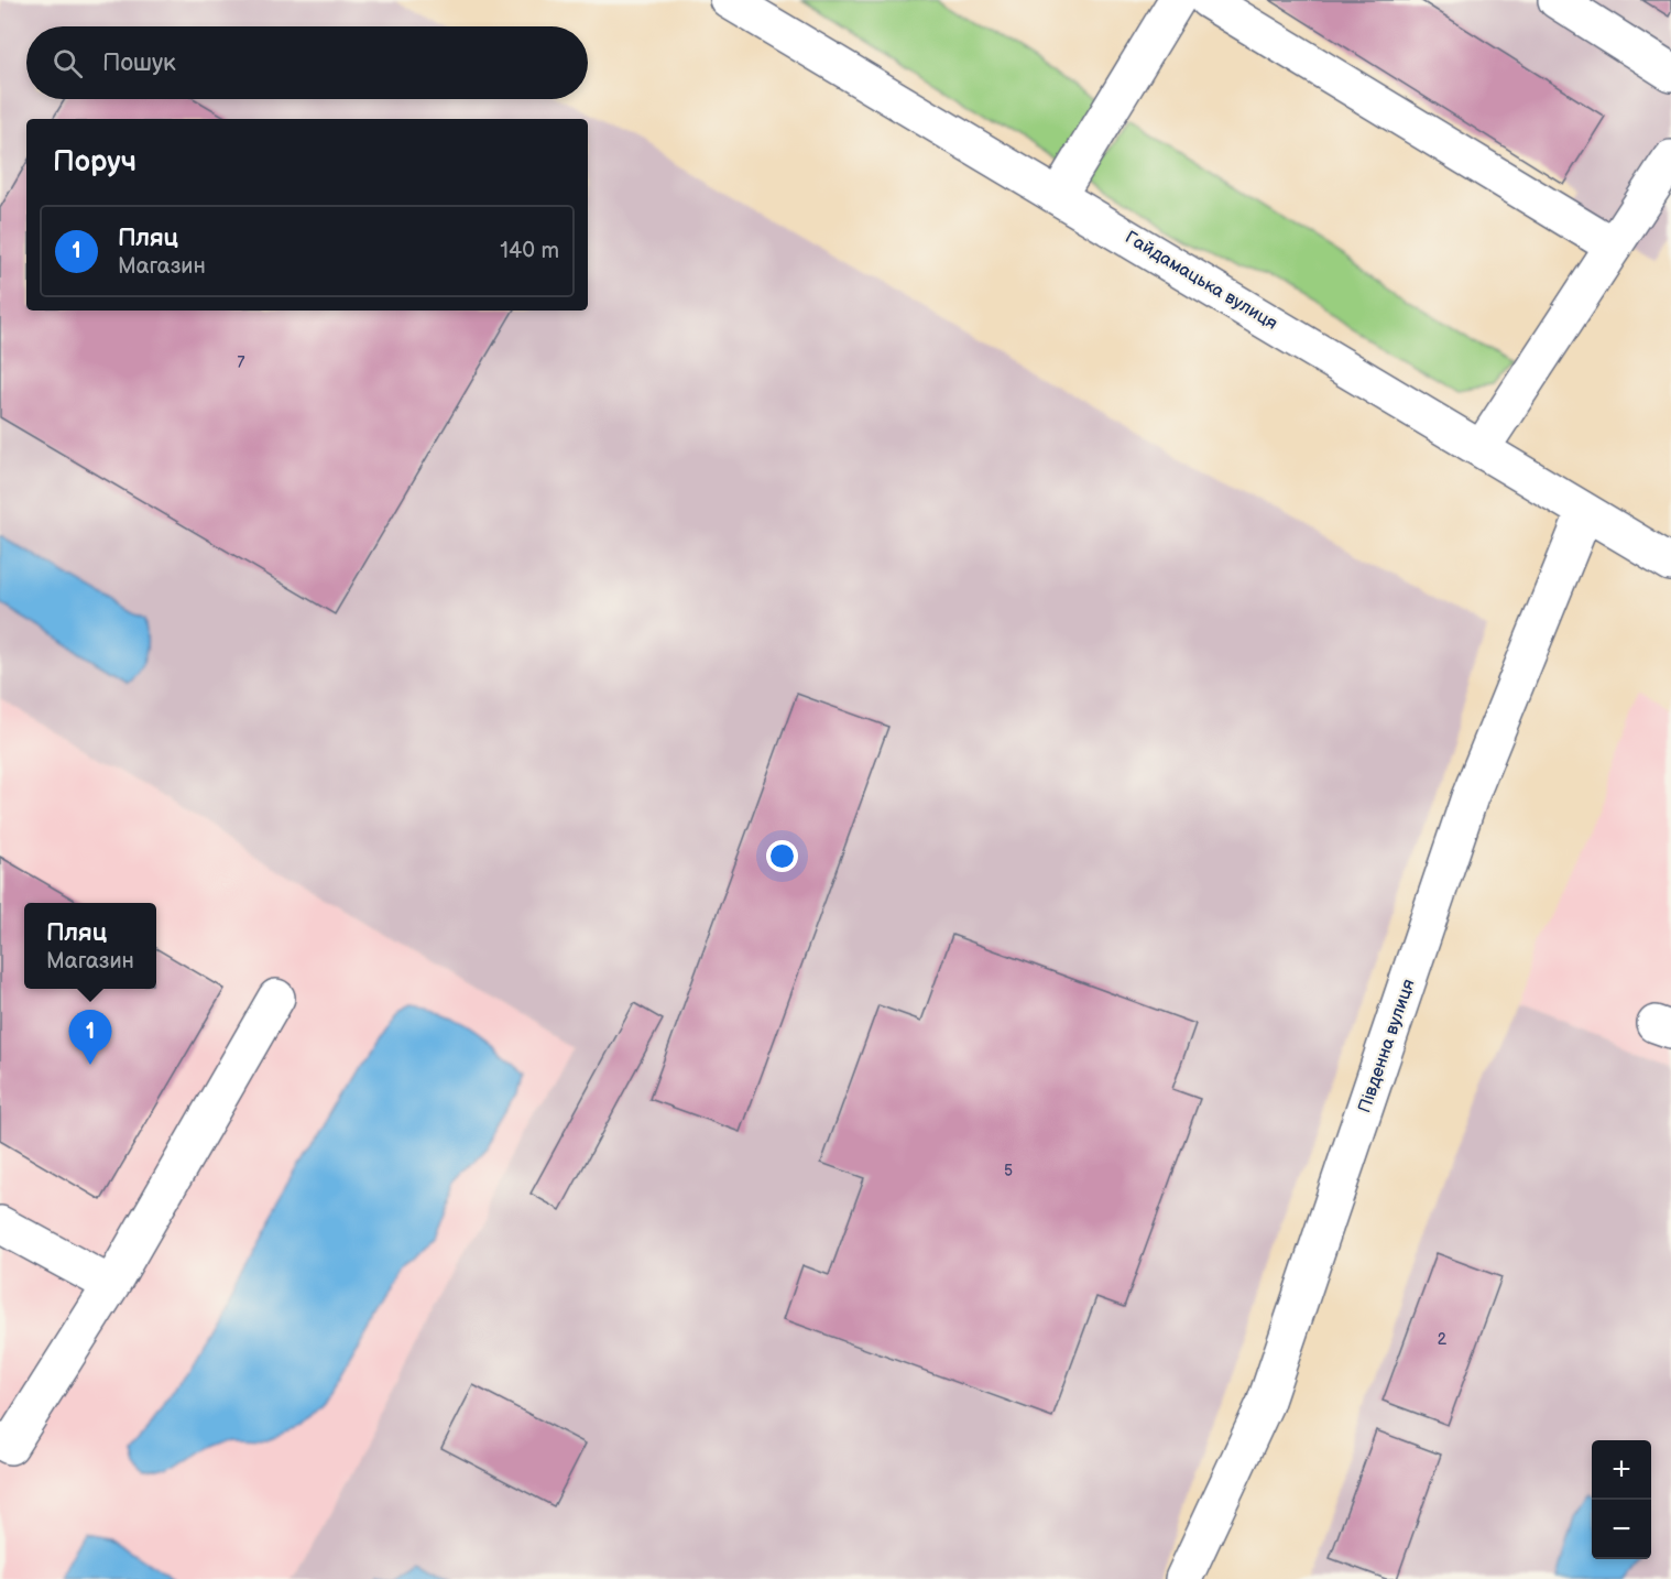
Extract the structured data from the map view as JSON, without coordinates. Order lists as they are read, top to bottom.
{
  "streets": {
    "street": ["Гайдамацька вулиця", "Південна вулиця"]
  },
  "crossings": [
    ["Гайдамацька вулиця", "Південна вулиця"]
  ],
  "house_numbers": ["7", "5", "2"],
  "page": {
    "search": "Пошук",
    "heading": "Поруч",
    "list": [
      {
        "mark": "1",
        "name": "Пляц",
        "note": "Магазин",
        "value": "140 m"
      }
    ],
    "popup": ["Пляц", "Магазин"],
    "pins": "1",
    "map_buttons": ["+", "−"]
  }
}
